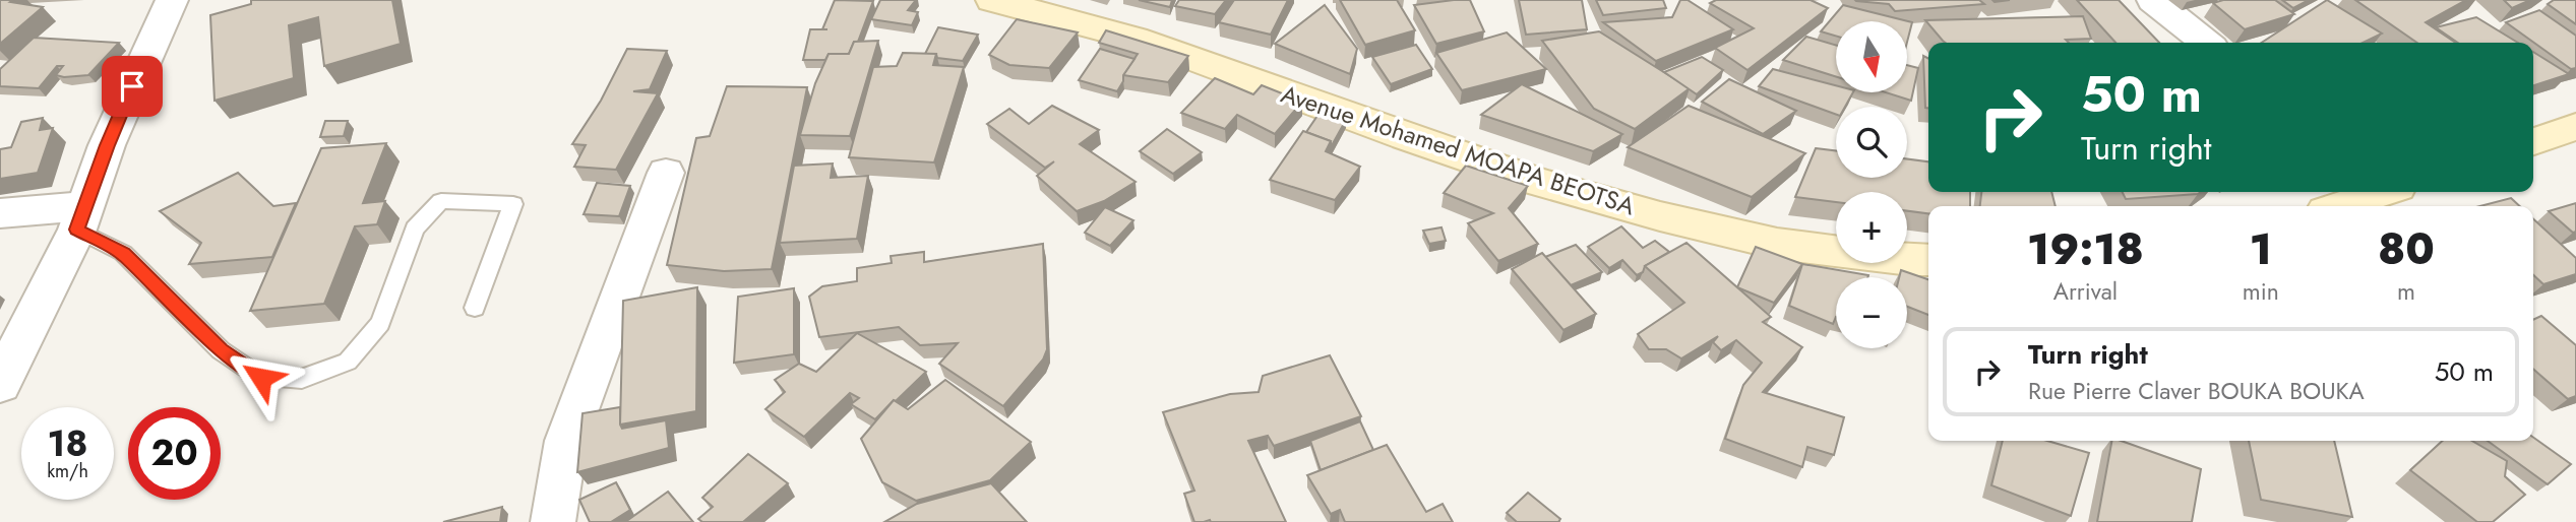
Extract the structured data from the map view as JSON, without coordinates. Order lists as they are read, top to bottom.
{
  "streets": {
    "main road": ["Avenue Mohamed MOAPA BEOTSA"]
  },
  "north": "bottom",
  "page": {
    "map_buttons": ["+", "−"],
    "turn": ["50 m", "Turn right"],
    "eta": [
      "19:18",
      "Arrival",
      "1",
      "min",
      "80",
      "m"
    ],
    "list": [
      {
        "name": "Turn right",
        "note": "Rue Pierre Claver BOUKA BOUKA",
        "value": "50 m"
      }
    ],
    "speed": "18 km/h",
    "limit": "20"
  }
}
